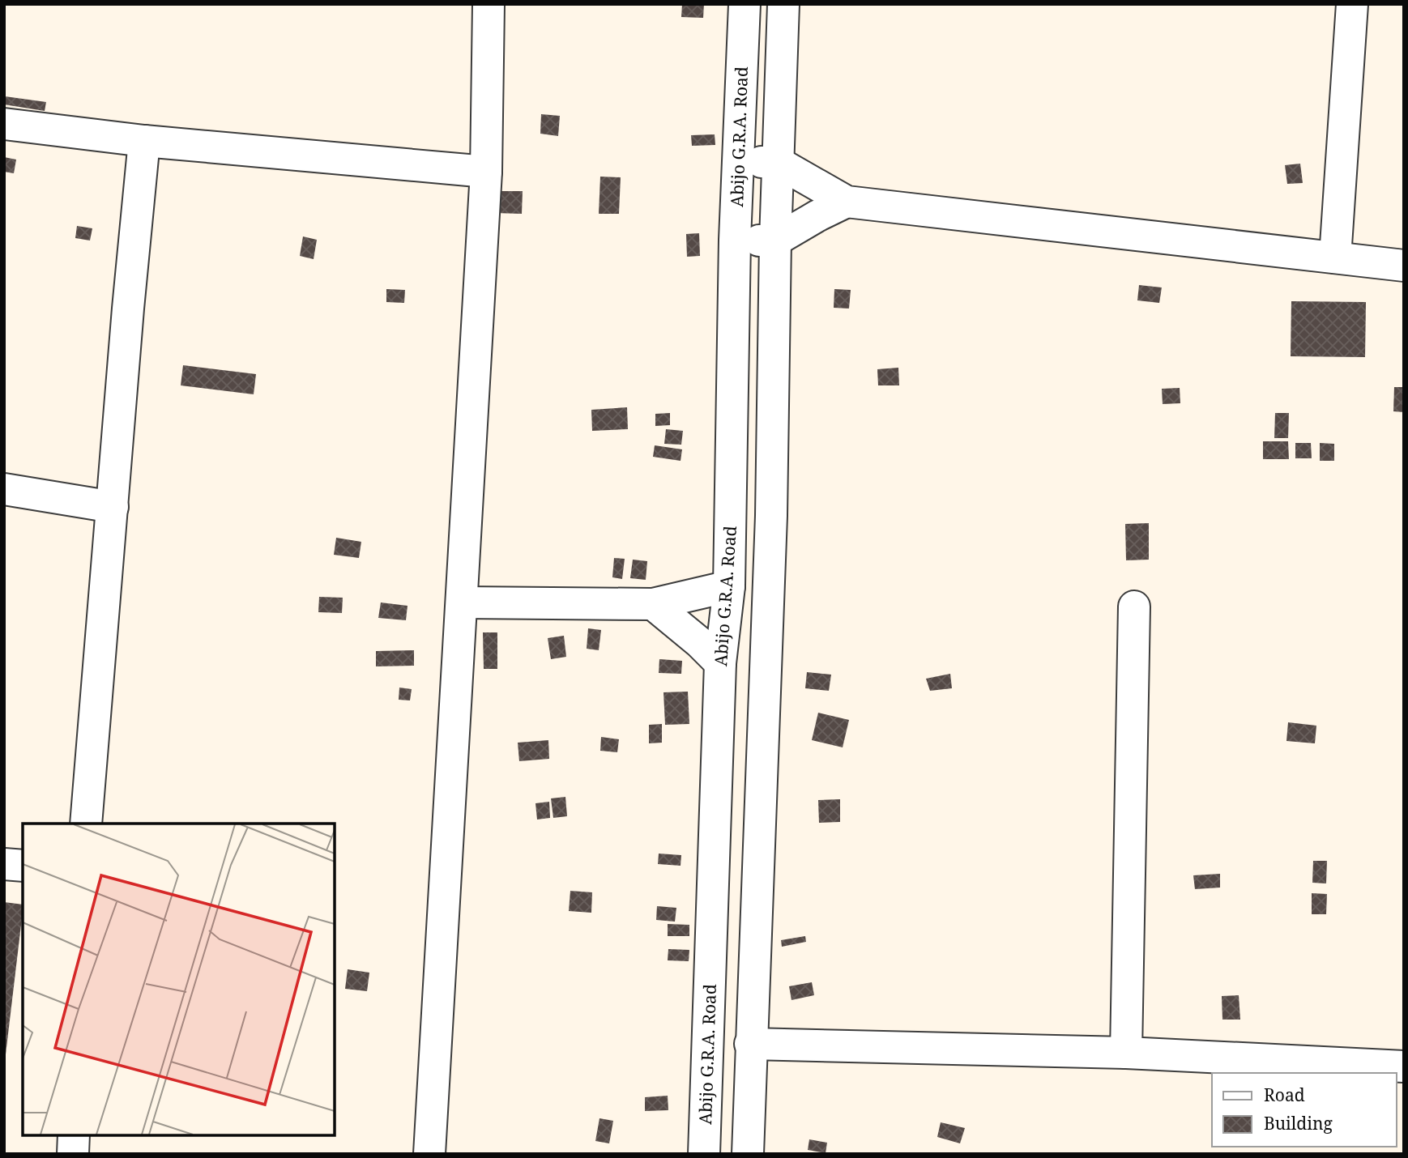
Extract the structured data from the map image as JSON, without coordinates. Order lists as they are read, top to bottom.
{
  "streets": {
    "street": ["Abijo G.R.A. Road"]
  },
  "legend": ["Road", "Building"]
}
